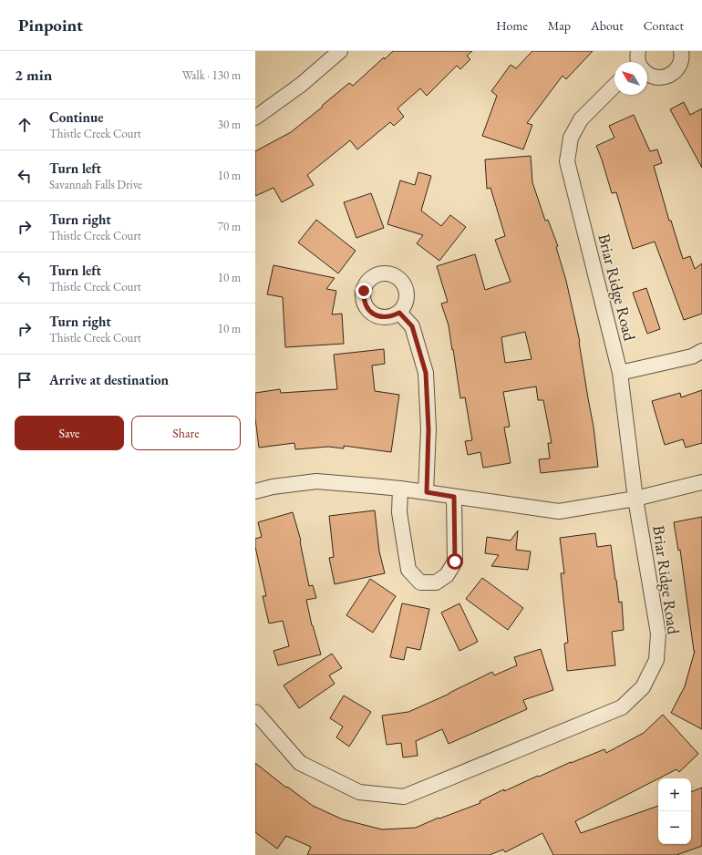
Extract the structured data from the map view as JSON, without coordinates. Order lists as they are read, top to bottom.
{
  "streets": {
    "street": ["Briar Ridge Road"]
  },
  "north": "top left",
  "page": {
    "header": "Pinpoint",
    "nav": [
      "Home",
      "Map",
      "About",
      "Contact"
    ],
    "heading": ["2 min", "Walk · 130 m"],
    "list": [
      ["Continue", "Thistle Creek Court", "30 m"],
      ["Turn left", "Savannah Falls Drive", "10 m"],
      ["Turn right", "Thistle Creek Court", "70 m"],
      ["Turn left", "Thistle Creek Court", "10 m"],
      ["Turn right", "Thistle Creek Court", "10 m"],
      "Arrive at destination"
    ],
    "buttons": ["Save", "Share"],
    "map_buttons": ["+", "−"]
  }
}
